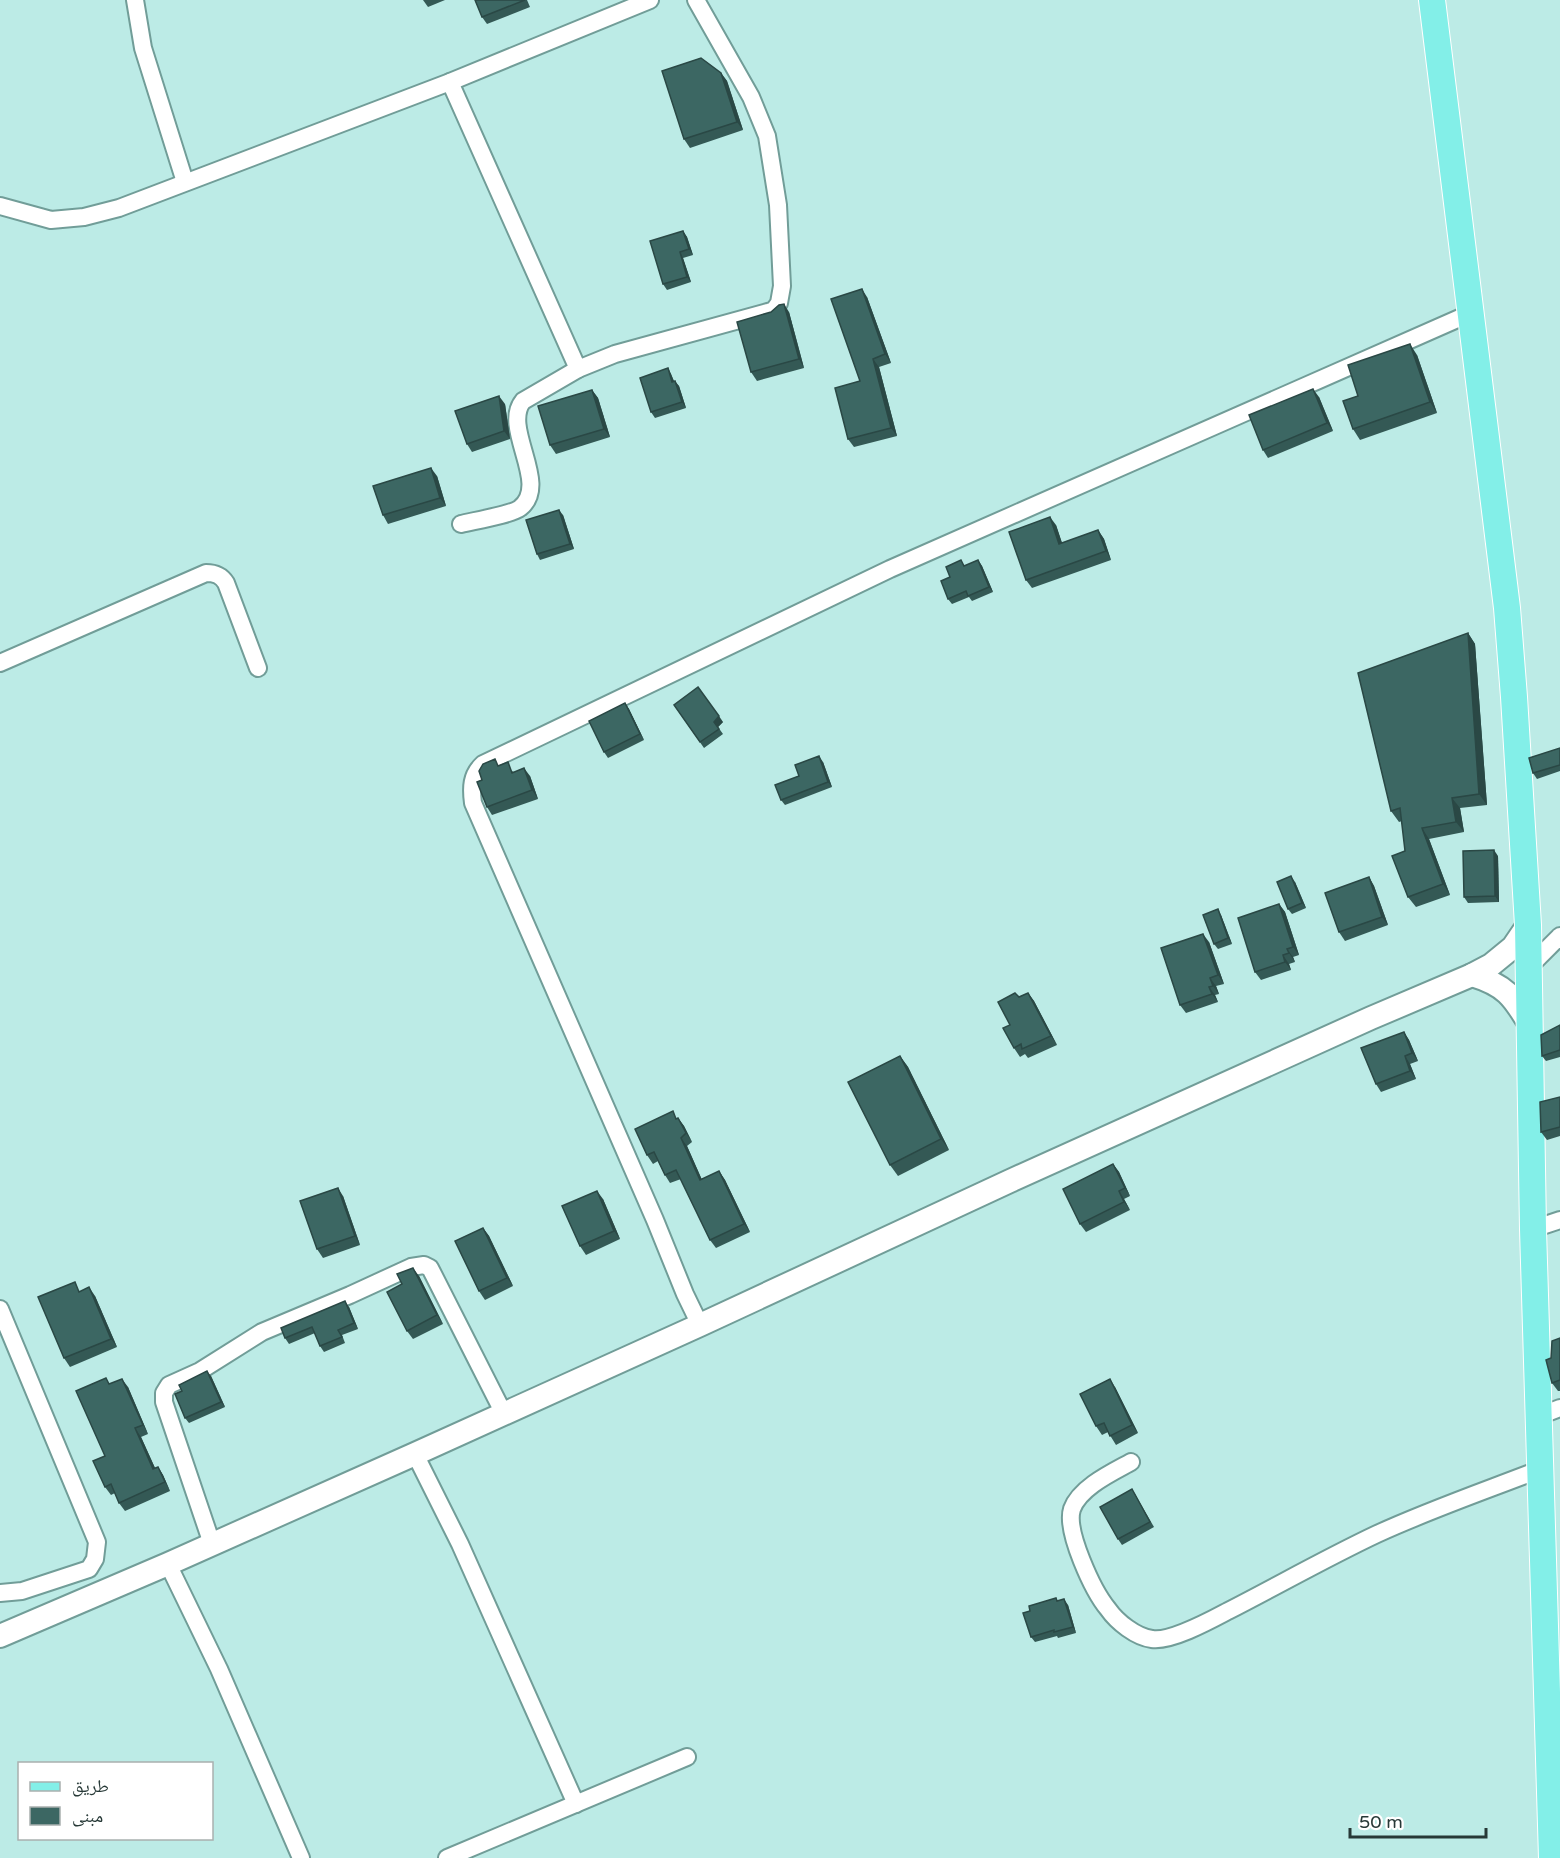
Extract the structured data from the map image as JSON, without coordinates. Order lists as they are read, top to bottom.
{
  "legend": ["طريق", "مبنى"],
  "scale_bar": "50 m"
}
